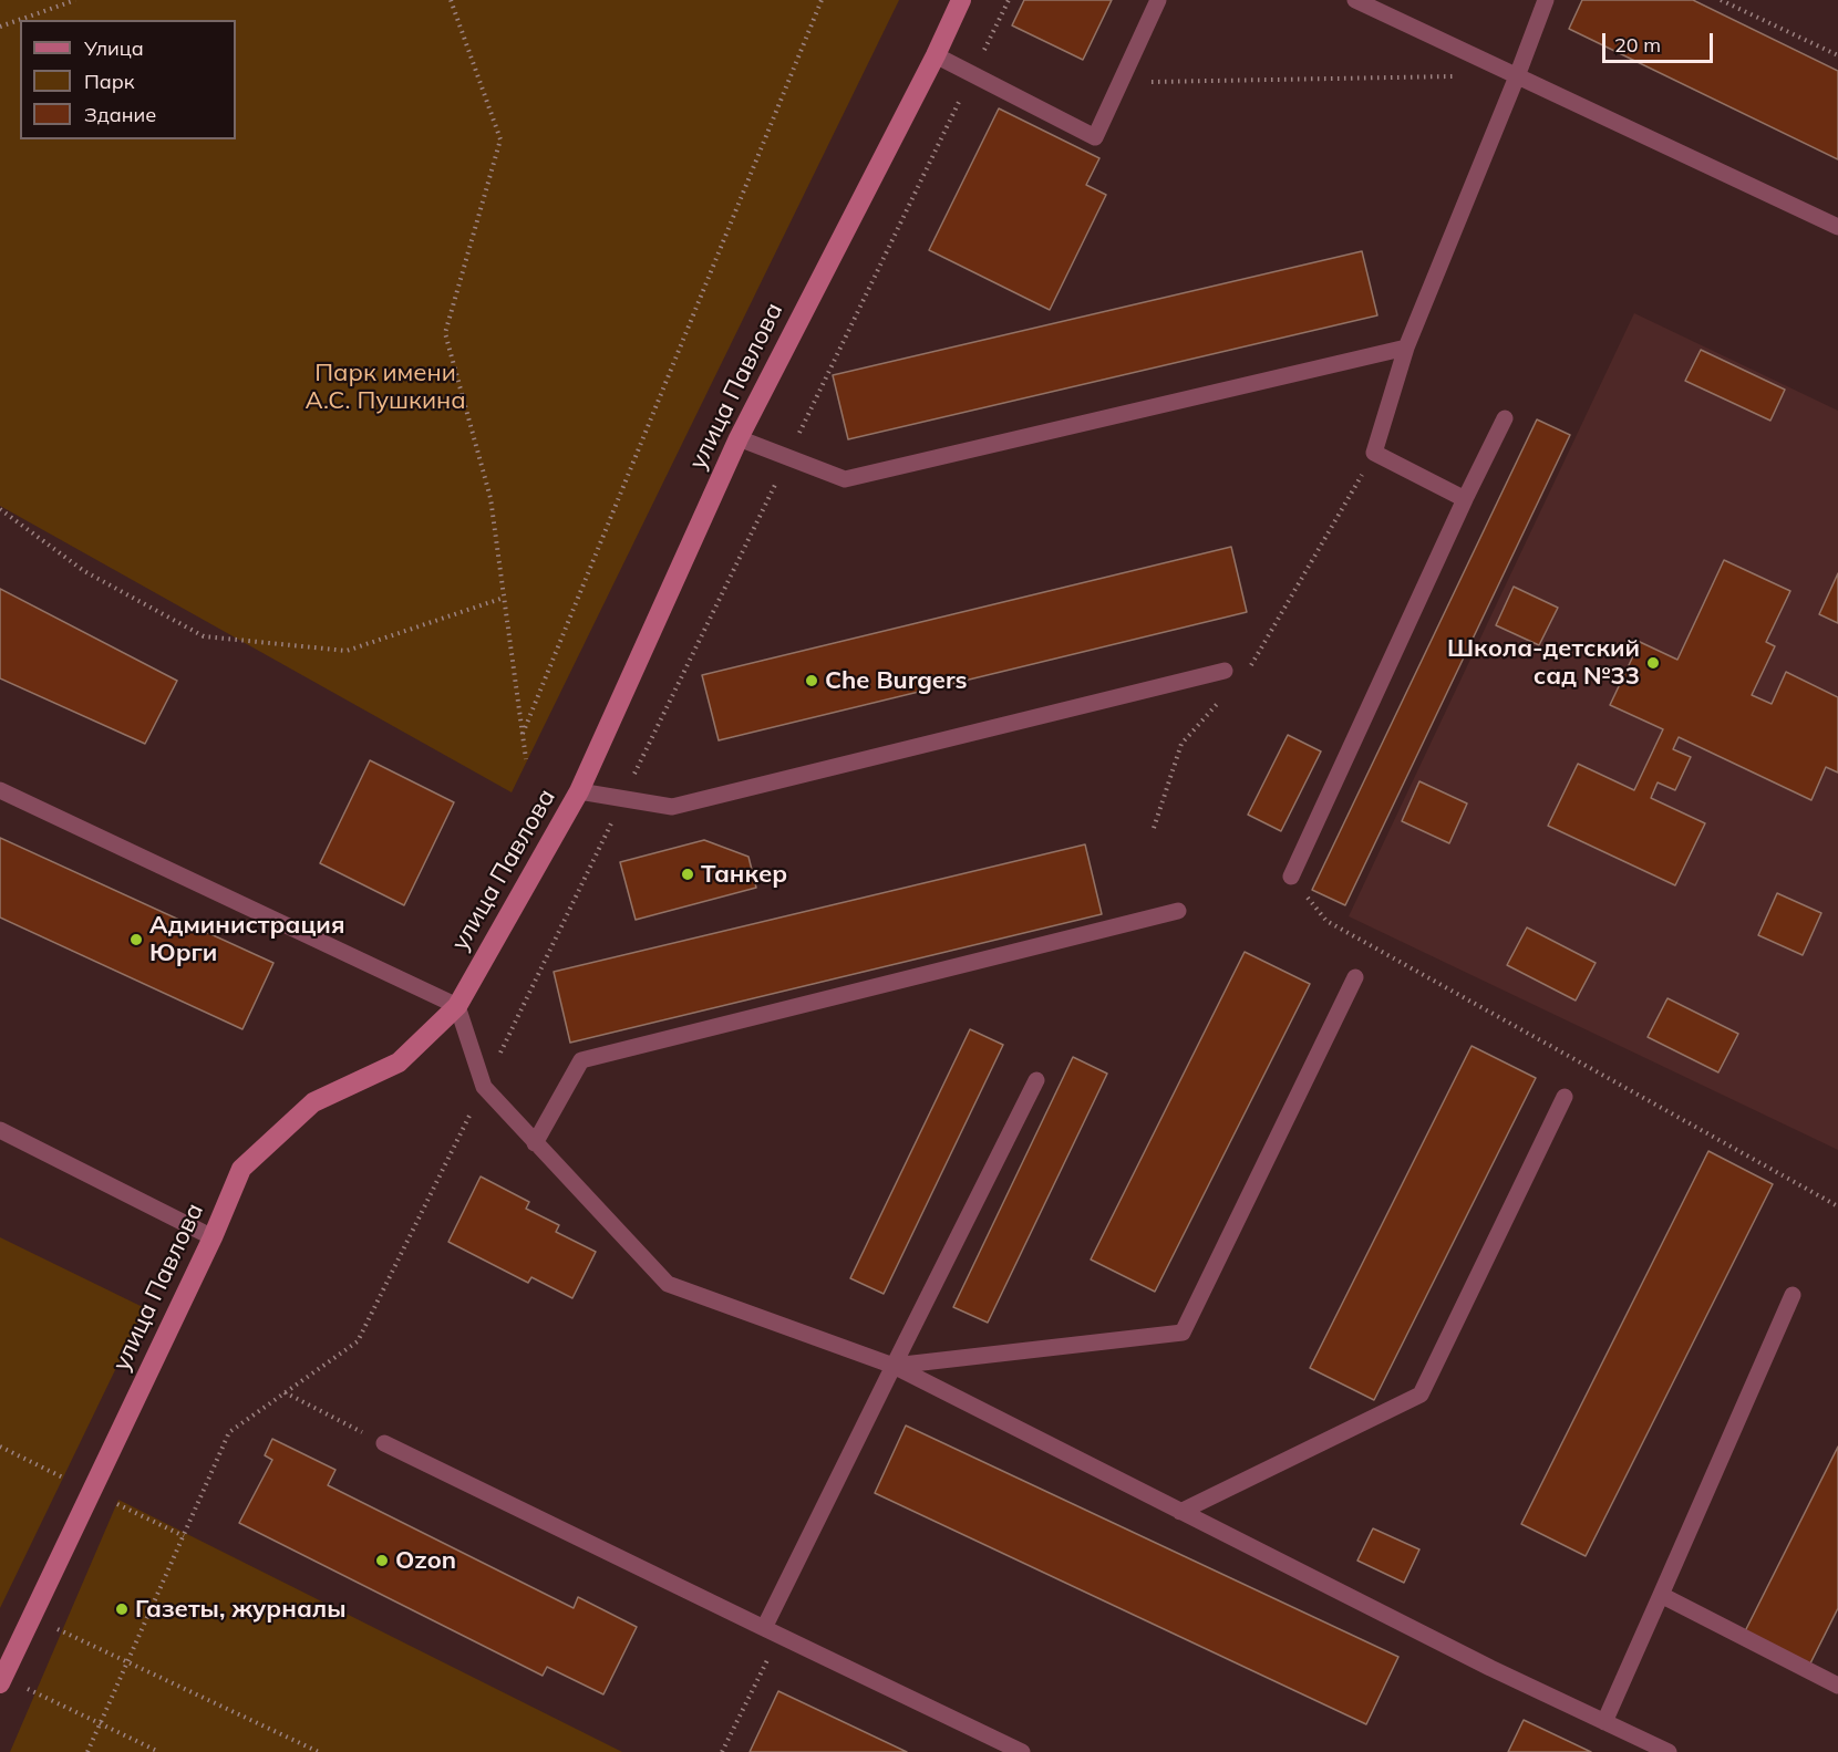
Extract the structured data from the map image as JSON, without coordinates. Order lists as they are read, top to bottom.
{
  "streets": {
    "street": ["улица Павлова"]
  },
  "parks": ["Парк имени А.С. Пушкина"],
  "places": [
    "Школа-детский сад №33",
    "Che Burgers",
    "Танкер",
    "Администрация Юрги",
    "Ozon",
    "Газеты, журналы"
  ],
  "legend": ["Улица", "Парк", "Здание"],
  "scale_bar": "20 m"
}
